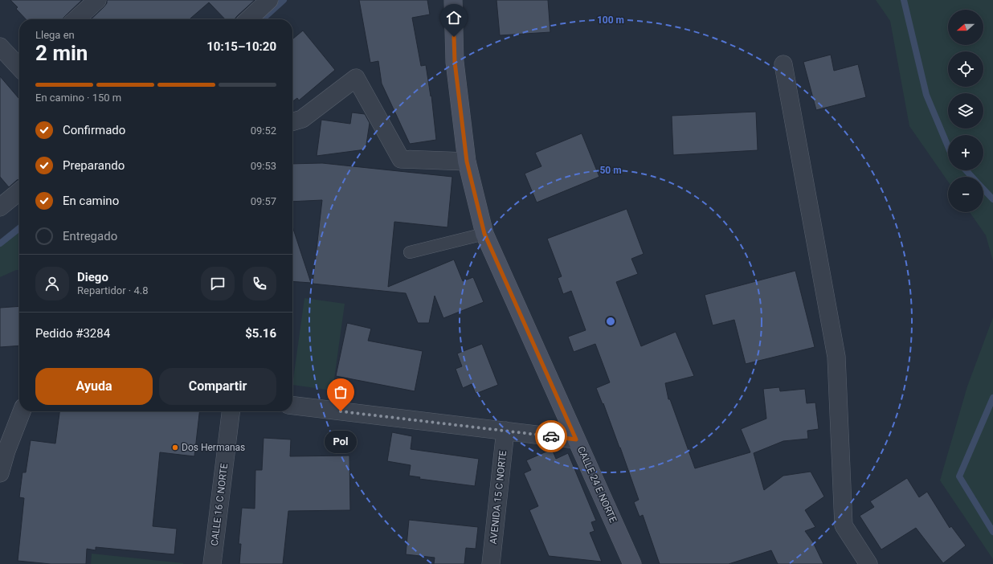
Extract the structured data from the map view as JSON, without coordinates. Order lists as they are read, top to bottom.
{
  "streets": {
    "main road": ["CALLE 24 E NORTE"],
    "street": ["AVENIDA 15 C NORTE", "CALLE 16 C NORTE"]
  },
  "places": ["Pol", "Dos Hermanas"],
  "north": "left",
  "page": {
    "map_buttons": ["+", "−"],
    "heading": ["2 min", "Llega en", "10:15–10:20"],
    "panel": [
      "Diego",
      "Repartidor · 4.8",
      "Pedido #3284",
      "$5.16"
    ],
    "bar": "En camino · 150 m",
    "list": [
      ["Confirmado", "09:52"],
      ["Preparando", "09:53"],
      ["En camino", "09:57"],
      "Entregado"
    ],
    "buttons": ["Ayuda", "Compartir"],
    "bubble": "Pol"
  },
  "rings": ["100 m", "50 m"]
}
